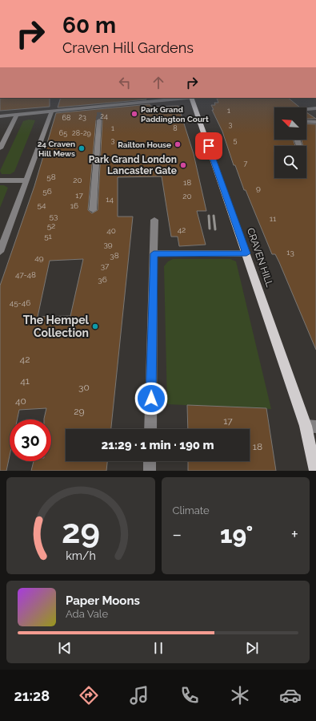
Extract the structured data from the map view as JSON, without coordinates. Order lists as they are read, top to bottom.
{
  "streets": {
    "main road": ["CRAVEN HILL"]
  },
  "places": [
    "Park Grand Paddington Court",
    "Railton House",
    "24 Craven Hill Mews",
    "Park Grand London Lancaster Gate",
    "The Hempel Collection"
  ],
  "house_numbers": [
    "1",
    "24",
    "23",
    "68",
    "3",
    "1",
    "8",
    "65",
    "28-29",
    "3",
    "5",
    "7",
    "58",
    "20",
    "18",
    "9",
    "56",
    "17",
    "20",
    "14",
    "54",
    "16",
    "53",
    "11",
    "52",
    "42",
    "40",
    "51",
    "39",
    "13",
    "38",
    "49",
    "37",
    "47-48",
    "36",
    "45-46",
    "42",
    "41",
    "30",
    "40",
    "29",
    "17",
    "18"
  ],
  "north": "top left",
  "page": {
    "turn": ["60 m", "Craven Hill Gardens"],
    "limit": "30",
    "trip": "21:29 · 1 min · 190 m",
    "tile": "Climate",
    "heat": ["−", "19°", "+"],
    "song": ["Paper Moons", "Ada Vale"],
    "tabs": "21:28",
    "gauge": ["29", "km/h"]
  }
}
